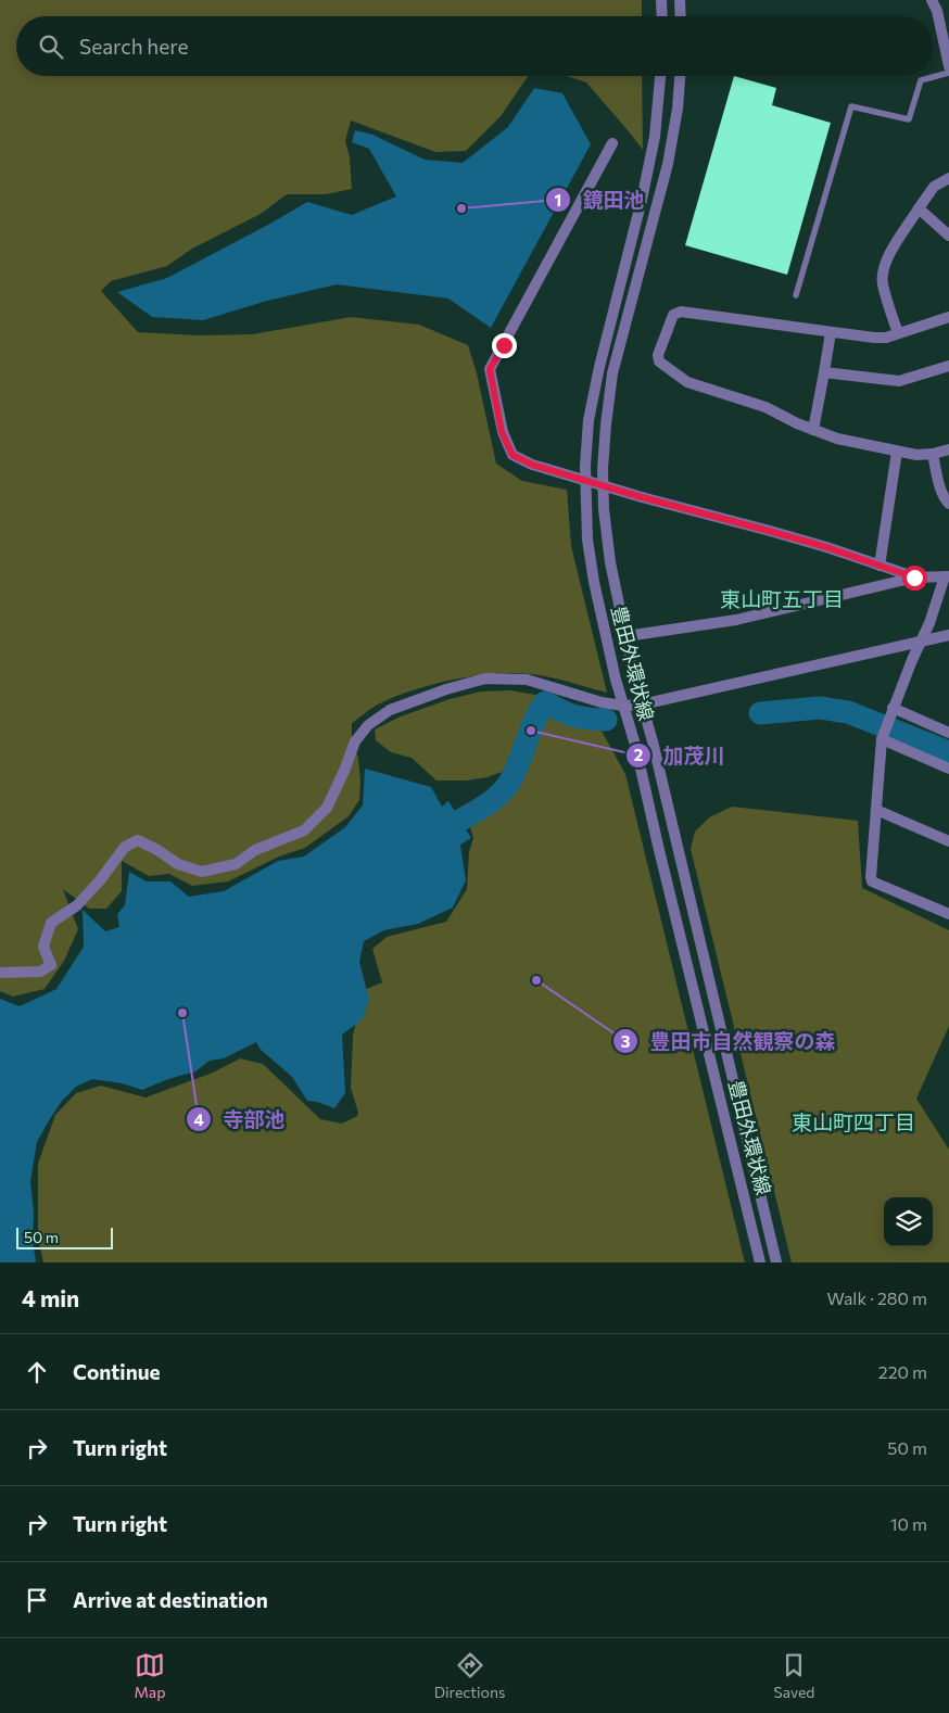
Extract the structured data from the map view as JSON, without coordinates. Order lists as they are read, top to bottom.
{
  "streets": {
    "street": ["豊田外環状線"]
  },
  "districts": ["東山町五丁目", "東山町四丁目"],
  "places": [
    "鏡田池",
    "加茂川",
    "豊田市自然観察の森",
    "寺部池"
  ],
  "scale_bar": "50 m",
  "page": {
    "search": "Search here",
    "scale": "50 m",
    "heading": ["4 min", "Walk · 280 m"],
    "list": [
      ["Continue", "220 m"],
      ["Turn right", "50 m"],
      ["Turn right", "10 m"],
      "Arrive at destination"
    ],
    "nav": ["Map", "Directions", "Saved"]
  }
}
